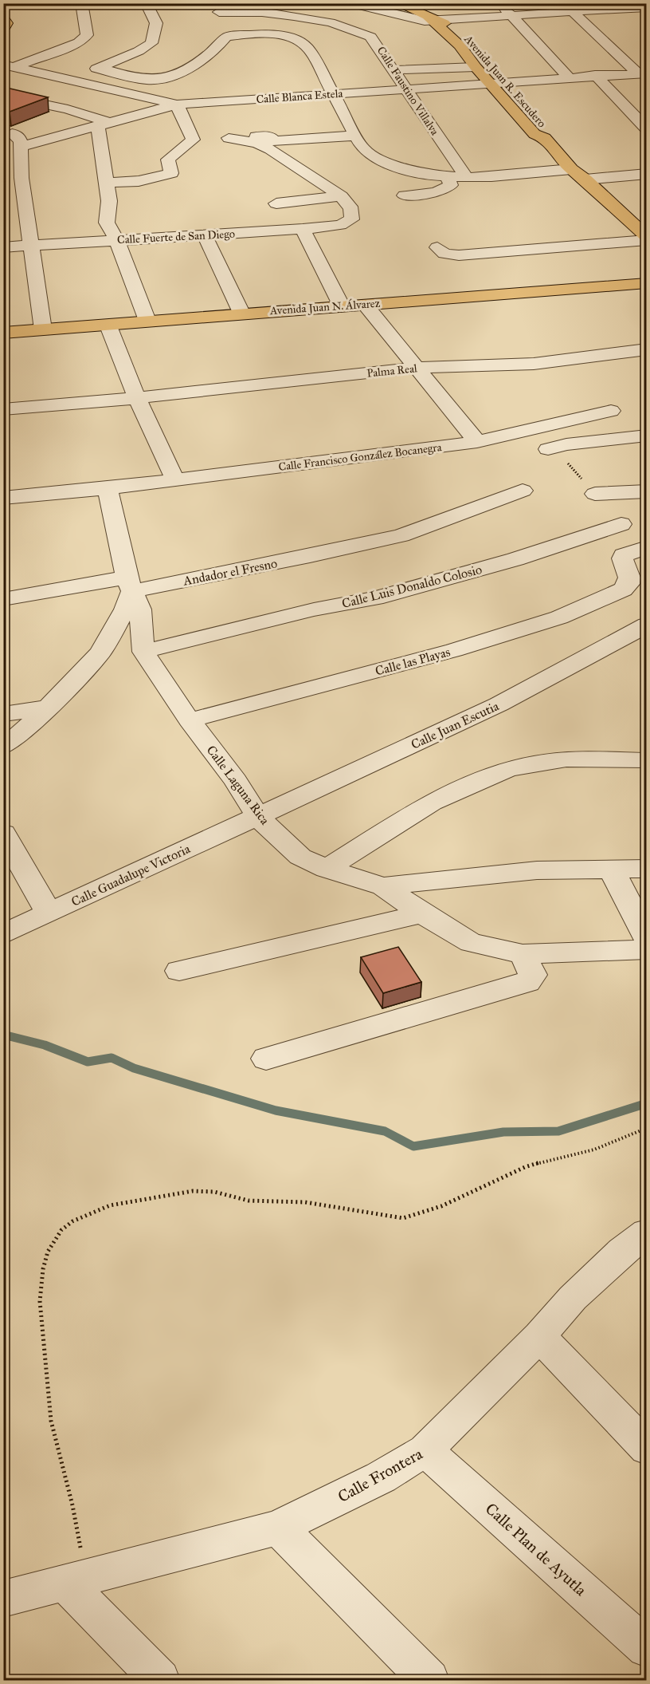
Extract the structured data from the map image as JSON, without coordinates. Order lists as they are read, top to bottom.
{
  "streets": {
    "main road": ["Avenida Juan R. Escudero", "Avenida Juan N. Álvarez"],
    "street": [
      "Calle Faustino Villalva",
      "Calle Blanca Estela",
      "Calle Fuerte de San Diego",
      "Palma Real",
      "Calle Francisco González Bocanegra",
      "Andador el Fresno",
      "Calle Luis Donaldo Colosio",
      "Calle las Playas",
      "Calle Juan Escutia",
      "Calle Laguna Rica",
      "Calle Guadalupe Victoria",
      "Calle Frontera",
      "Calle Plan de Ayutla"
    ]
  },
  "crossings": [
    ["Avenida Juan R. Escudero", "Calle Blanca Estela"],
    ["Calle Faustino Villalva", "Calle Blanca Estela"],
    ["Calle Francisco González Bocanegra", "Calle Laguna Rica"],
    ["Andador el Fresno", "Calle Laguna Rica"],
    ["Calle Luis Donaldo Colosio", "Calle Laguna Rica"],
    ["Calle las Playas", "Calle Laguna Rica"],
    ["Calle Juan Escutia", "Calle Laguna Rica"],
    ["Calle Juan Escutia", "Calle Guadalupe Victoria"],
    ["Calle Laguna Rica", "Calle Guadalupe Victoria"],
    ["Calle Frontera", "Calle Plan de Ayutla"]
  ]
}
